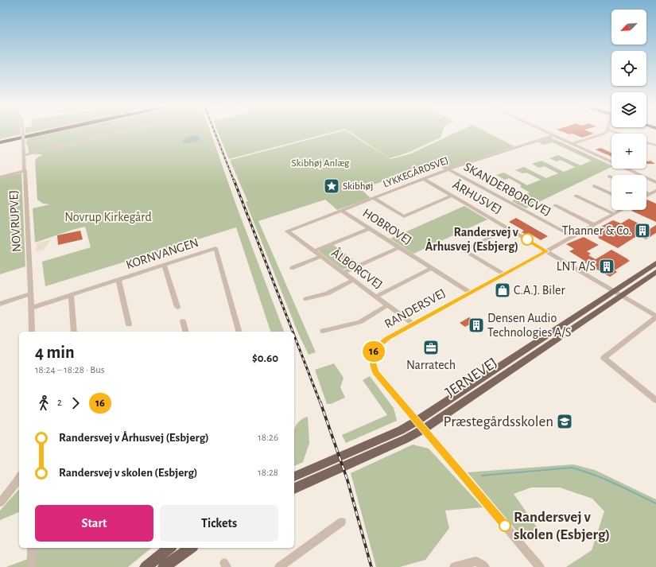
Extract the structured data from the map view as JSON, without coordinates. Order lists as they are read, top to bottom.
{
  "streets": {
    "main road": ["JERNEVEJ"],
    "street": [
      "LYKKEGÅRDSVEJ",
      "SKANDERBORGVEJ",
      "ÅRHUSVEJ",
      "NOVRUPVEJ",
      "HOBROVEJ",
      "KORNVANGEN",
      "ÅLBORGVEJ",
      "RANDERSVEJ"
    ]
  },
  "crossings": [
    ["LYKKEGÅRDSVEJ", "SKANDERBORGVEJ"],
    ["LYKKEGÅRDSVEJ", "ÅRHUSVEJ"],
    ["LYKKEGÅRDSVEJ", "HOBROVEJ"],
    ["LYKKEGÅRDSVEJ", "ÅLBORGVEJ"],
    ["SKANDERBORGVEJ", "RANDERSVEJ"],
    ["ÅRHUSVEJ", "RANDERSVEJ"],
    ["ÅRHUSVEJ", "JERNEVEJ"],
    ["NOVRUPVEJ", "KORNVANGEN"],
    ["HOBROVEJ", "RANDERSVEJ"],
    ["ÅLBORGVEJ", "RANDERSVEJ"],
    ["RANDERSVEJ", "JERNEVEJ"]
  ],
  "parks": ["Skibhøj Anlæg", "Novrup Kirkegård"],
  "places": {
    "place": ["Skibhøj"],
    "building": ["Thanner & Co.", "LNT A/S", "Densen Audio Technologies A/S"],
    "other": ["Randersvej v Århusvej (Esbjerg)", "Randersvej v skolen (Esbjerg)"],
    "shop": ["C.A.J. Biler"],
    "office": ["Narratech"],
    "school or university": ["Præstegårdsskolen"]
  },
  "lines": ["bus line 16"],
  "north": "bottom left",
  "page": {
    "on_map": "16",
    "map_buttons": ["+", "−"],
    "heading": ["4 min", "18:24 – 18:28 · Bus", "$0.60"],
    "legs": ["2", "16"],
    "list": [
      {
        "name": "Randersvej v Århusvej (Esbjerg)",
        "value": "18:26"
      },
      {
        "name": "Randersvej v skolen (Esbjerg)",
        "value": "18:28"
      }
    ],
    "buttons": ["Start", "Tickets"]
  }
}
